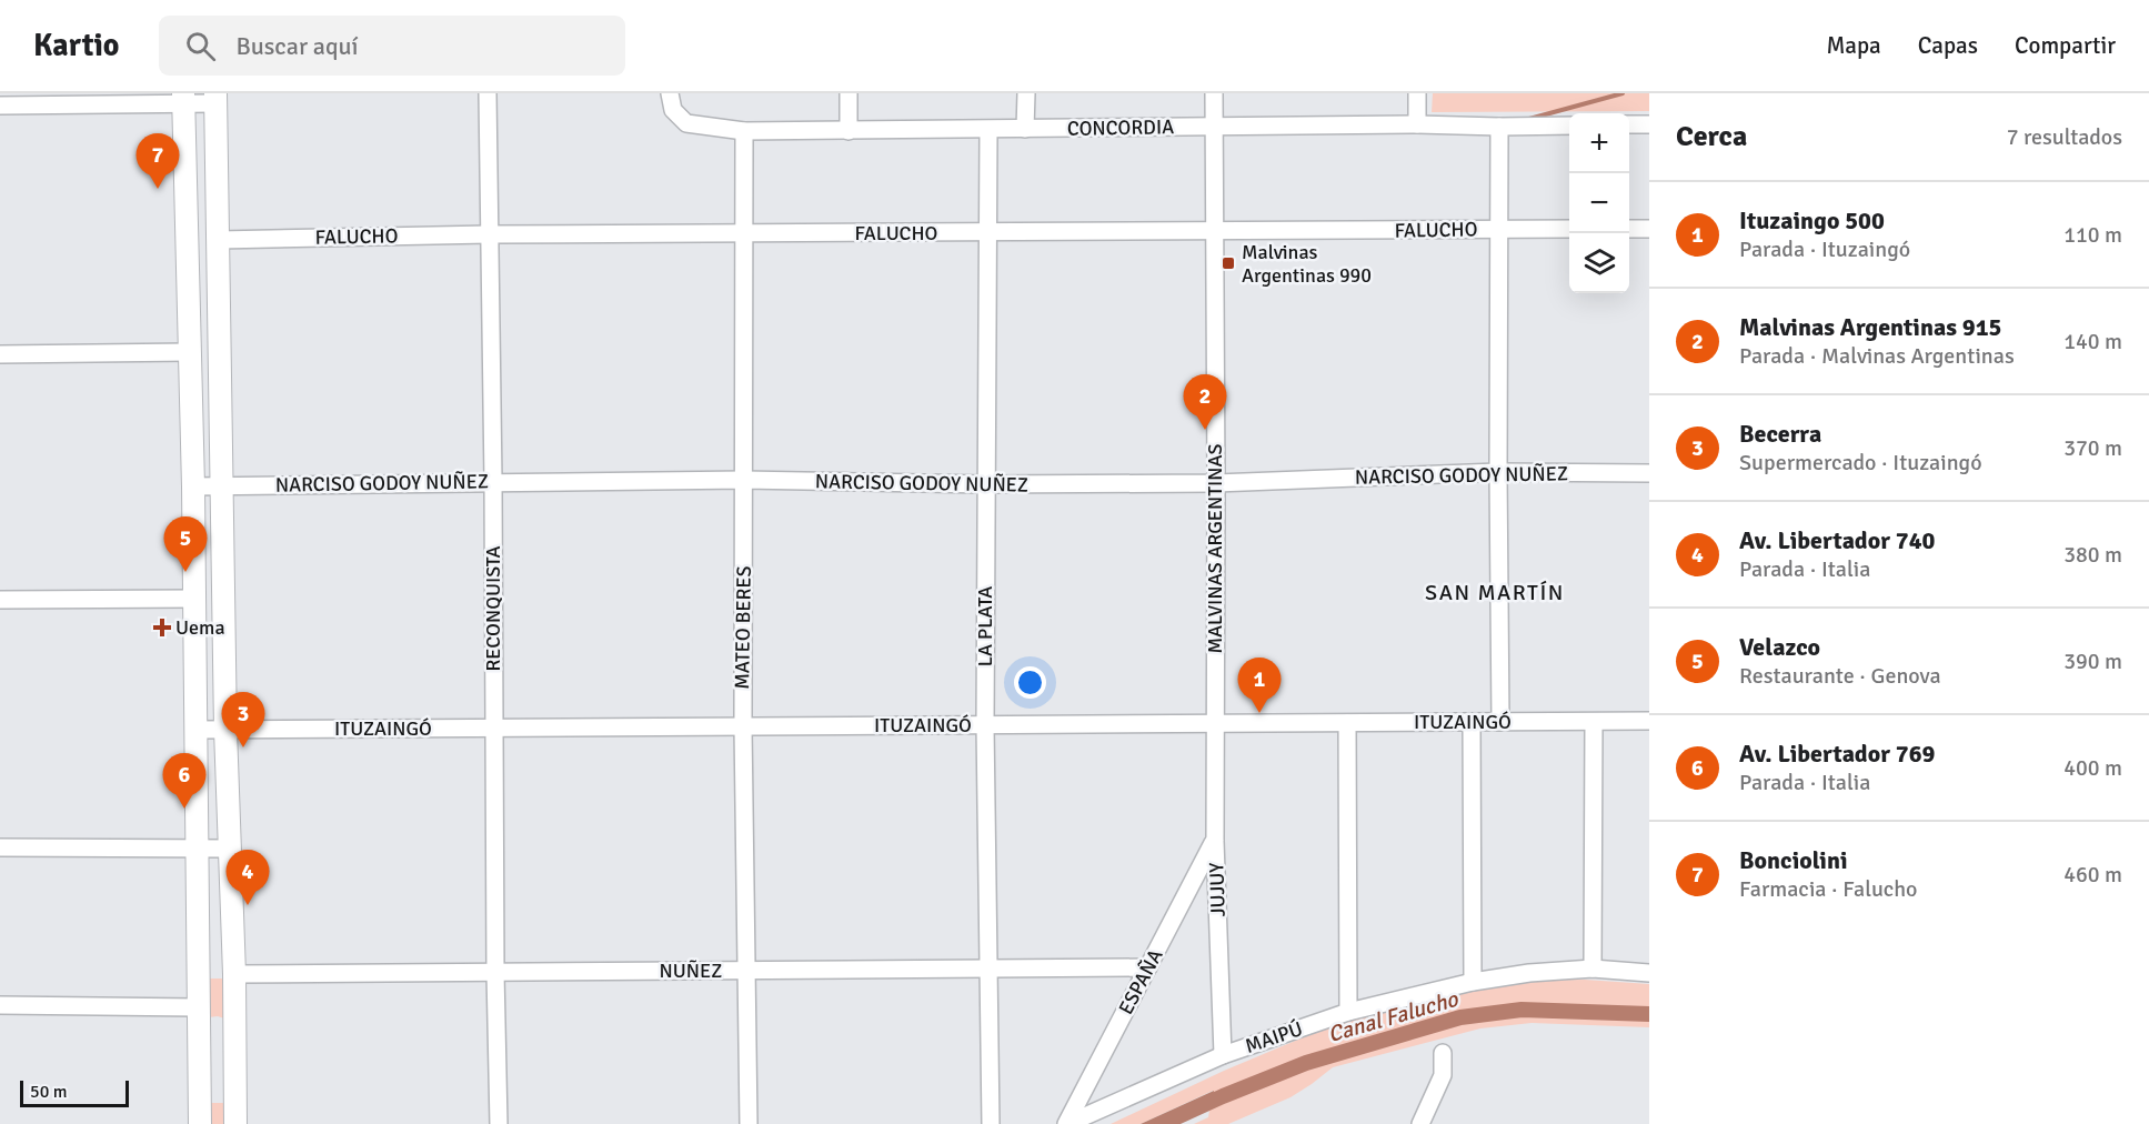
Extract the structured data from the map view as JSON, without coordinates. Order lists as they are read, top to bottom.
{
  "streets": {
    "street": [
      "CONCORDIA",
      "FALUCHO",
      "NARCISO GODOY NUÑEZ",
      "MALVINAS ARGENTINAS",
      "RECONQUISTA",
      "LA PLATA",
      "MATEO BERES",
      "ITUZAINGÓ",
      "JUJUY",
      "NUÑEZ",
      "ESPAÑA",
      "MAIPÚ"
    ]
  },
  "crossings": [
    ["CONCORDIA", "MALVINAS ARGENTINAS"],
    ["CONCORDIA", "LA PLATA"],
    ["CONCORDIA", "MATEO BERES"],
    ["FALUCHO", "MALVINAS ARGENTINAS"],
    ["FALUCHO", "RECONQUISTA"],
    ["FALUCHO", "LA PLATA"],
    ["FALUCHO", "MATEO BERES"],
    ["NARCISO GODOY NUÑEZ", "MALVINAS ARGENTINAS"],
    ["NARCISO GODOY NUÑEZ", "RECONQUISTA"],
    ["NARCISO GODOY NUÑEZ", "LA PLATA"],
    ["NARCISO GODOY NUÑEZ", "MATEO BERES"],
    ["MALVINAS ARGENTINAS", "ITUZAINGÓ"],
    ["MALVINAS ARGENTINAS", "JUJUY"],
    ["RECONQUISTA", "ITUZAINGÓ"],
    ["RECONQUISTA", "NUÑEZ"],
    ["LA PLATA", "ITUZAINGÓ"],
    ["LA PLATA", "NUÑEZ"],
    ["MATEO BERES", "ITUZAINGÓ"],
    ["MATEO BERES", "NUÑEZ"],
    ["ITUZAINGÓ", "JUJUY"],
    ["JUJUY", "ESPAÑA"],
    ["JUJUY", "MAIPÚ"],
    ["NUÑEZ", "ESPAÑA"],
    ["ESPAÑA", "MAIPÚ"]
  ],
  "districts": ["SAN MARTÍN"],
  "water": ["Canal Falucho"],
  "places": {
    "transit": ["Malvinas Argentinas 990"],
    "health": ["Uema"]
  },
  "scale_bar": "50 m",
  "page": {
    "header": "Kartio",
    "search": "Buscar aquí",
    "nav": ["Mapa", "Capas", "Compartir"],
    "heading": ["Cerca", "7 resultados"],
    "map_buttons": ["+", "−"],
    "pins": [
      "7",
      "2",
      "5",
      "1",
      "3",
      "6",
      "4"
    ],
    "list": [
      {
        "mark": "1",
        "name": "Ituzaingo 500",
        "note": "Parada · Ituzaingó",
        "value": "110 m"
      },
      {
        "mark": "2",
        "name": "Malvinas Argentinas 915",
        "note": "Parada · Malvinas Argentinas",
        "value": "140 m"
      },
      {
        "mark": "3",
        "name": "Becerra",
        "note": "Supermercado · Ituzaingó",
        "value": "370 m"
      },
      {
        "mark": "4",
        "name": "Av. Libertador 740",
        "note": "Parada · Italia",
        "value": "380 m"
      },
      {
        "mark": "5",
        "name": "Velazco",
        "note": "Restaurante · Genova",
        "value": "390 m"
      },
      {
        "mark": "6",
        "name": "Av. Libertador 769",
        "note": "Parada · Italia",
        "value": "400 m"
      },
      {
        "mark": "7",
        "name": "Bonciolini",
        "note": "Farmacia · Falucho",
        "value": "460 m"
      }
    ],
    "scale": "50 m"
  }
}
